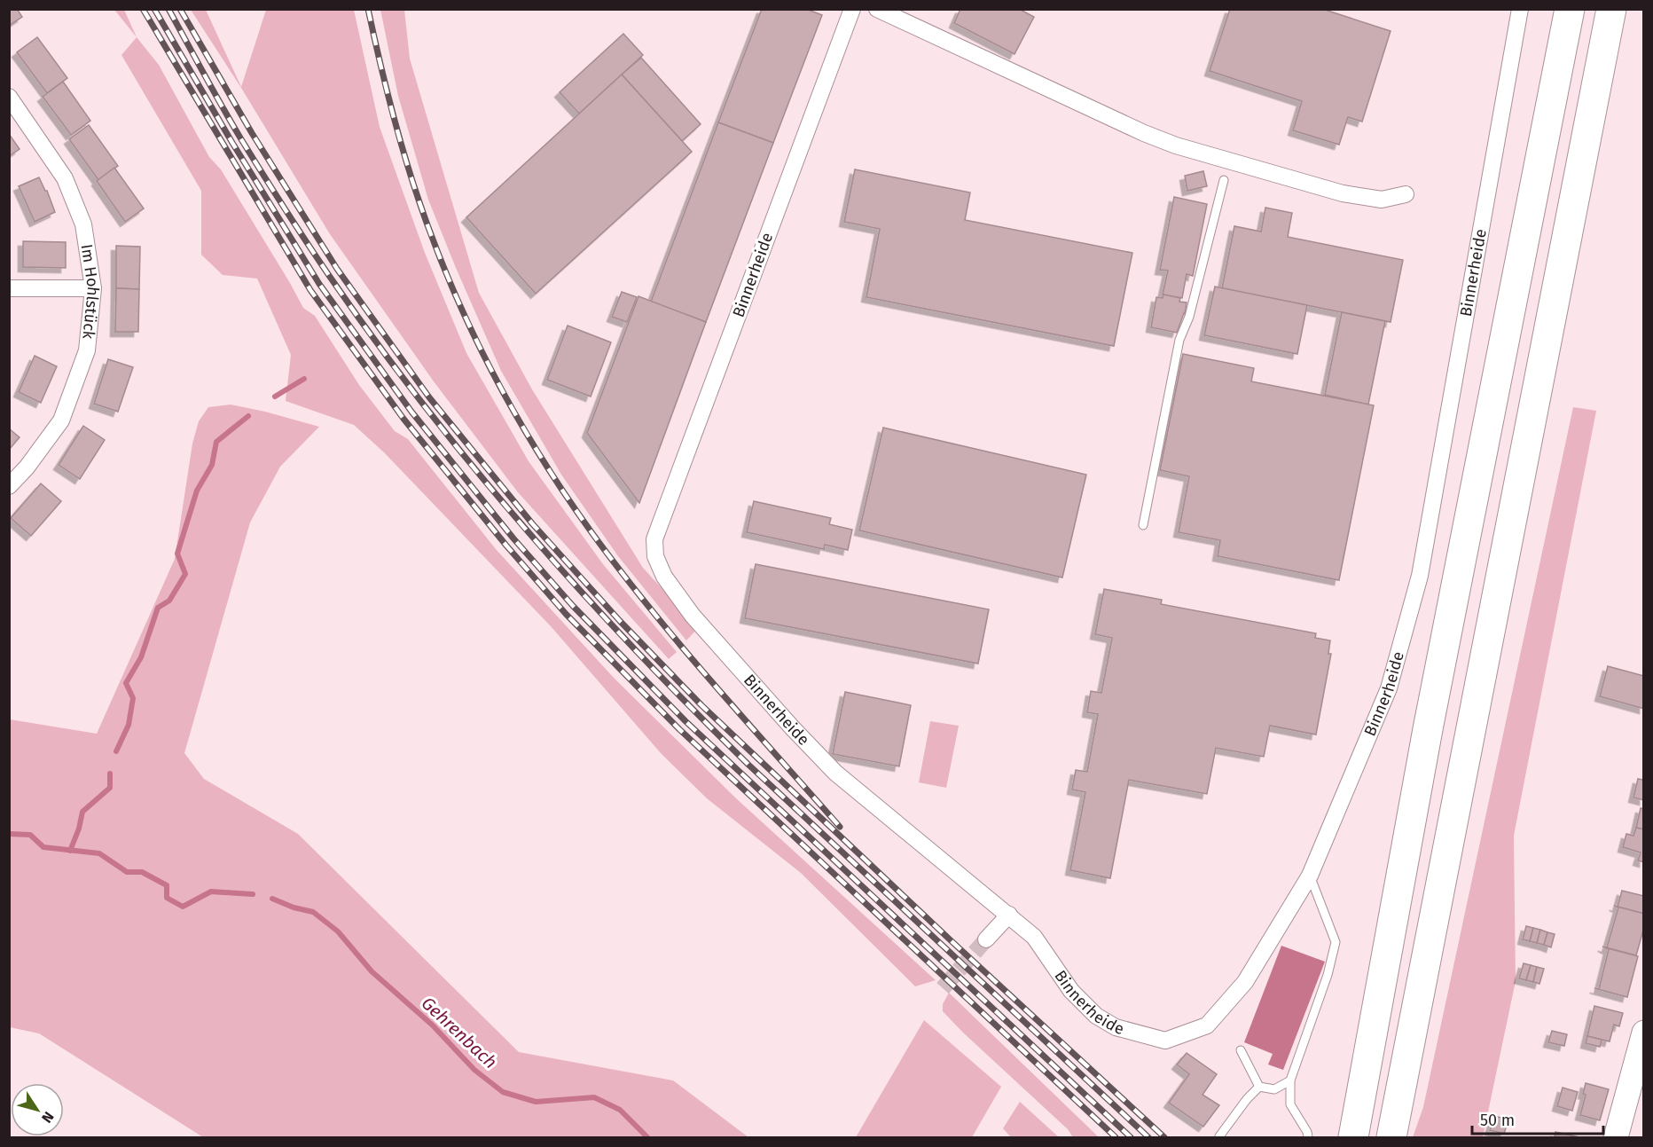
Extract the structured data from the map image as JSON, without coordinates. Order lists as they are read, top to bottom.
{
  "streets": {
    "street": ["Binnerheide", "Im Hohlstück"]
  },
  "water": ["Gehrenbach"],
  "scale_bar": "50 m",
  "north": "bottom right"
}
